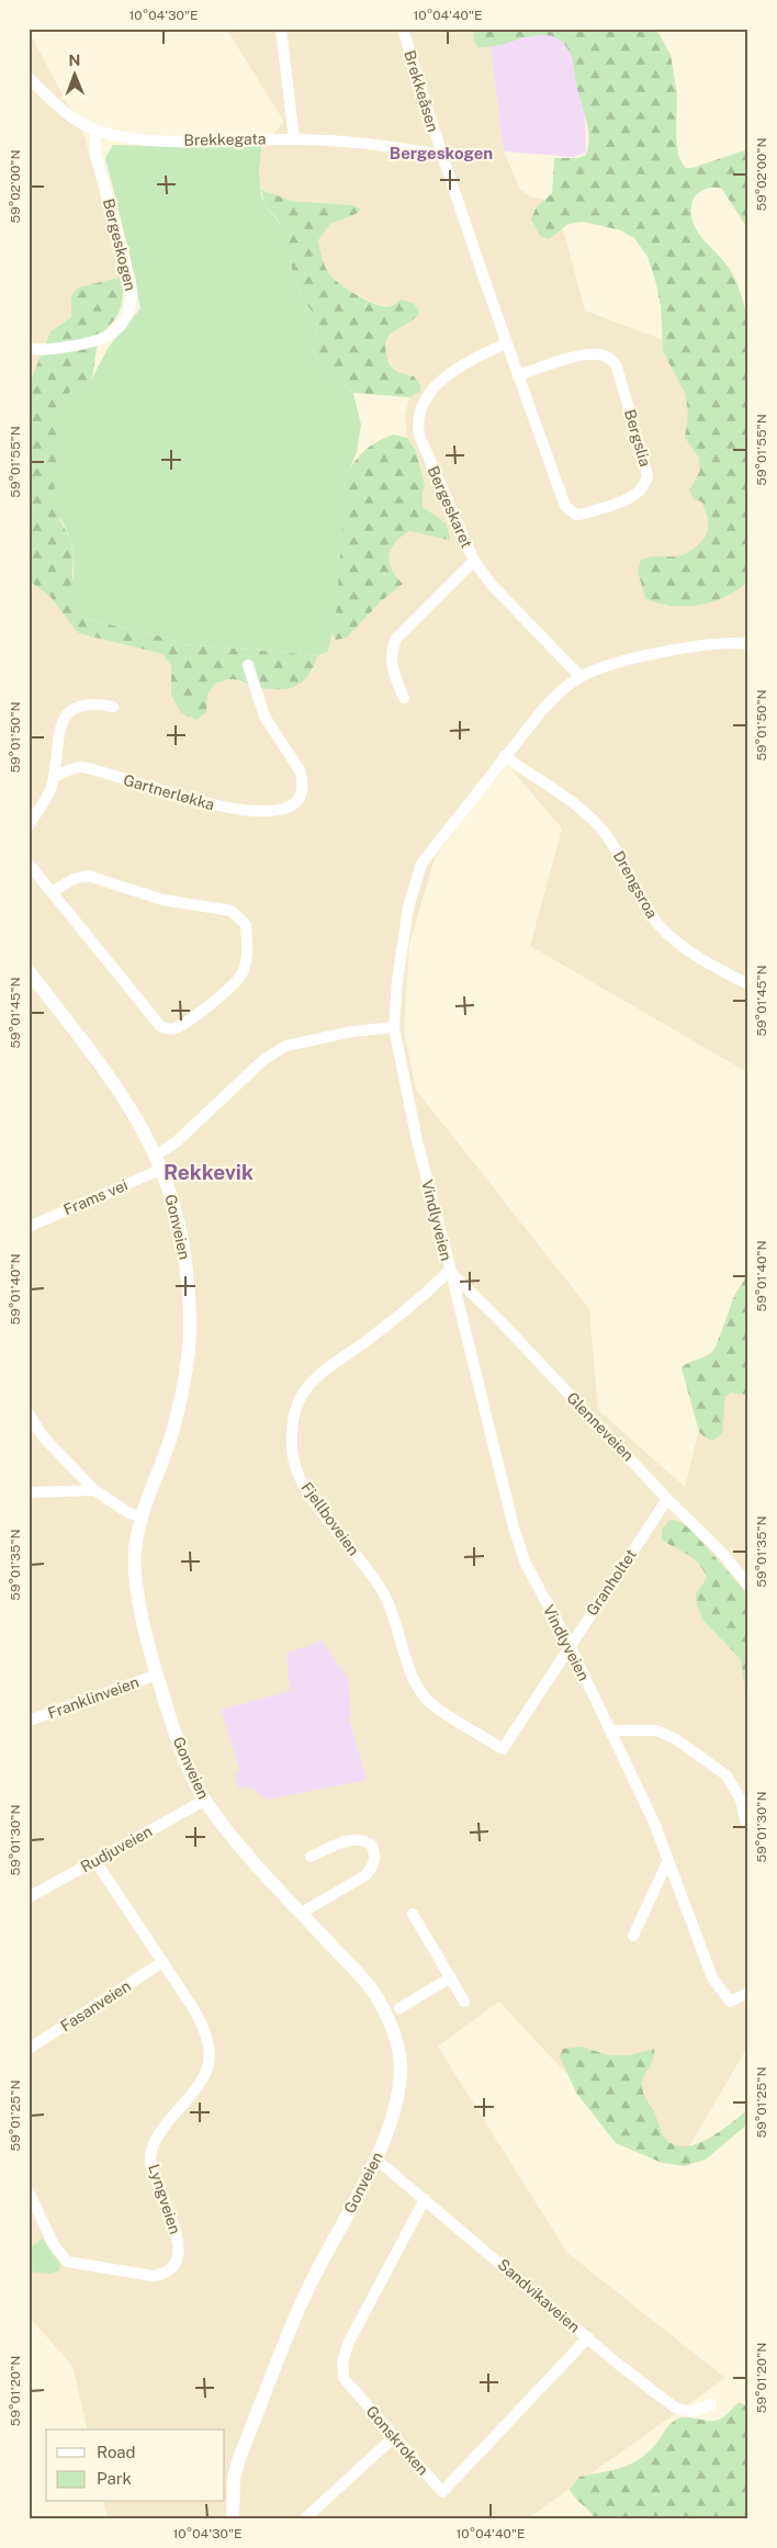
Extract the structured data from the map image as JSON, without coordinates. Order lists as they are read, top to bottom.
{
  "streets": {
    "street": [
      "Brekkeåsen",
      "Brekkegata",
      "Bergeskogen",
      "Bergslia",
      "Bergeskaret",
      "Gartnerløkka",
      "Drengsroa",
      "Frams vei",
      "Vindlyveien",
      "Gonveien",
      "Glenneveien",
      "Fjellboveien",
      "Granholtet",
      "Franklinveien",
      "Rudjuveien",
      "Fasanveien",
      "Lyngveien",
      "Sandvikaveien",
      "Gonskroken"
    ]
  },
  "crossings": [
    ["Brekkeåsen", "Brekkegata"],
    ["Brekkeåsen", "Bergslia"],
    ["Brekkegata", "Bergeskogen"],
    ["Brekkegata", "Bergslia"],
    ["Bergslia", "Bergeskaret"],
    ["Frams vei", "Gonveien"],
    ["Vindlyveien", "Glenneveien"],
    ["Vindlyveien", "Fjellboveien"],
    ["Vindlyveien", "Granholtet"],
    ["Gonveien", "Franklinveien"],
    ["Gonveien", "Rudjuveien"],
    ["Gonveien", "Sandvikaveien"],
    ["Glenneveien", "Fjellboveien"],
    ["Glenneveien", "Granholtet"],
    ["Fjellboveien", "Granholtet"],
    ["Rudjuveien", "Lyngveien"],
    ["Fasanveien", "Lyngveien"],
    ["Sandvikaveien", "Gonskroken"]
  ],
  "districts": ["Bergeskogen", "Rekkevik"],
  "legend": ["Road", "Park"],
  "north": "top",
  "coordinates": [
    "10°04'30\"E",
    "10°04'40\"E",
    "59°02'00\"N",
    "59°01'55\"N",
    "59°01'50\"N",
    "59°01'45\"N",
    "59°01'40\"N",
    "59°01'35\"N",
    "59°01'30\"N",
    "59°01'25\"N",
    "59°01'20\"N"
  ]
}
